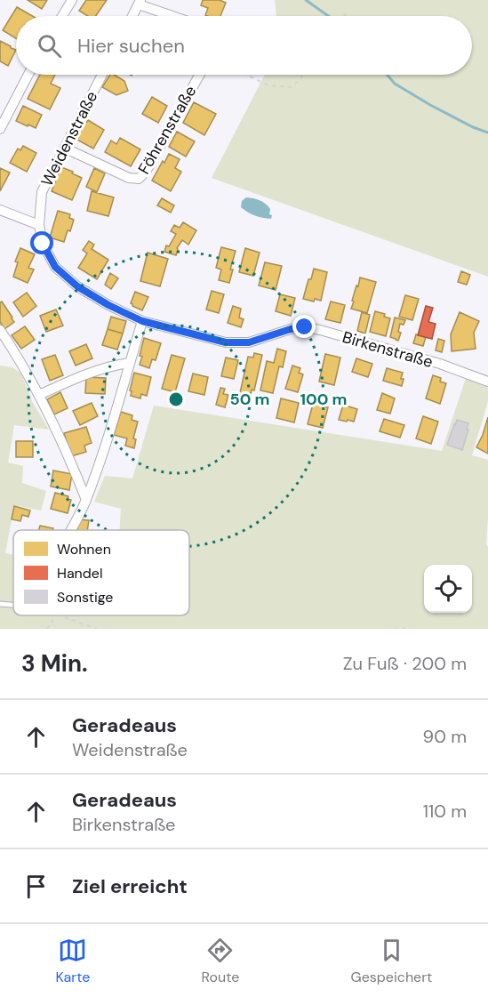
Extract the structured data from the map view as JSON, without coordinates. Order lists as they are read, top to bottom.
{
  "streets": {
    "street": ["Föhrenstraße", "Weidenstraße", "Birkenstraße"]
  },
  "crossings": [
    ["Föhrenstraße", "Weidenstraße"],
    ["Weidenstraße", "Birkenstraße"]
  ],
  "legend": ["Wohnen", "Handel", "Sonstige"],
  "page": {
    "search": "Hier suchen",
    "heading": ["3 Min.", "Zu Fuß · 200 m"],
    "list": [
      ["Geradeaus", "Weidenstraße", "90 m"],
      ["Geradeaus", "Birkenstraße", "110 m"],
      "Ziel erreicht"
    ],
    "nav": ["Karte", "Route", "Gespeichert"]
  },
  "rings": ["50 m", "100 m"]
}
